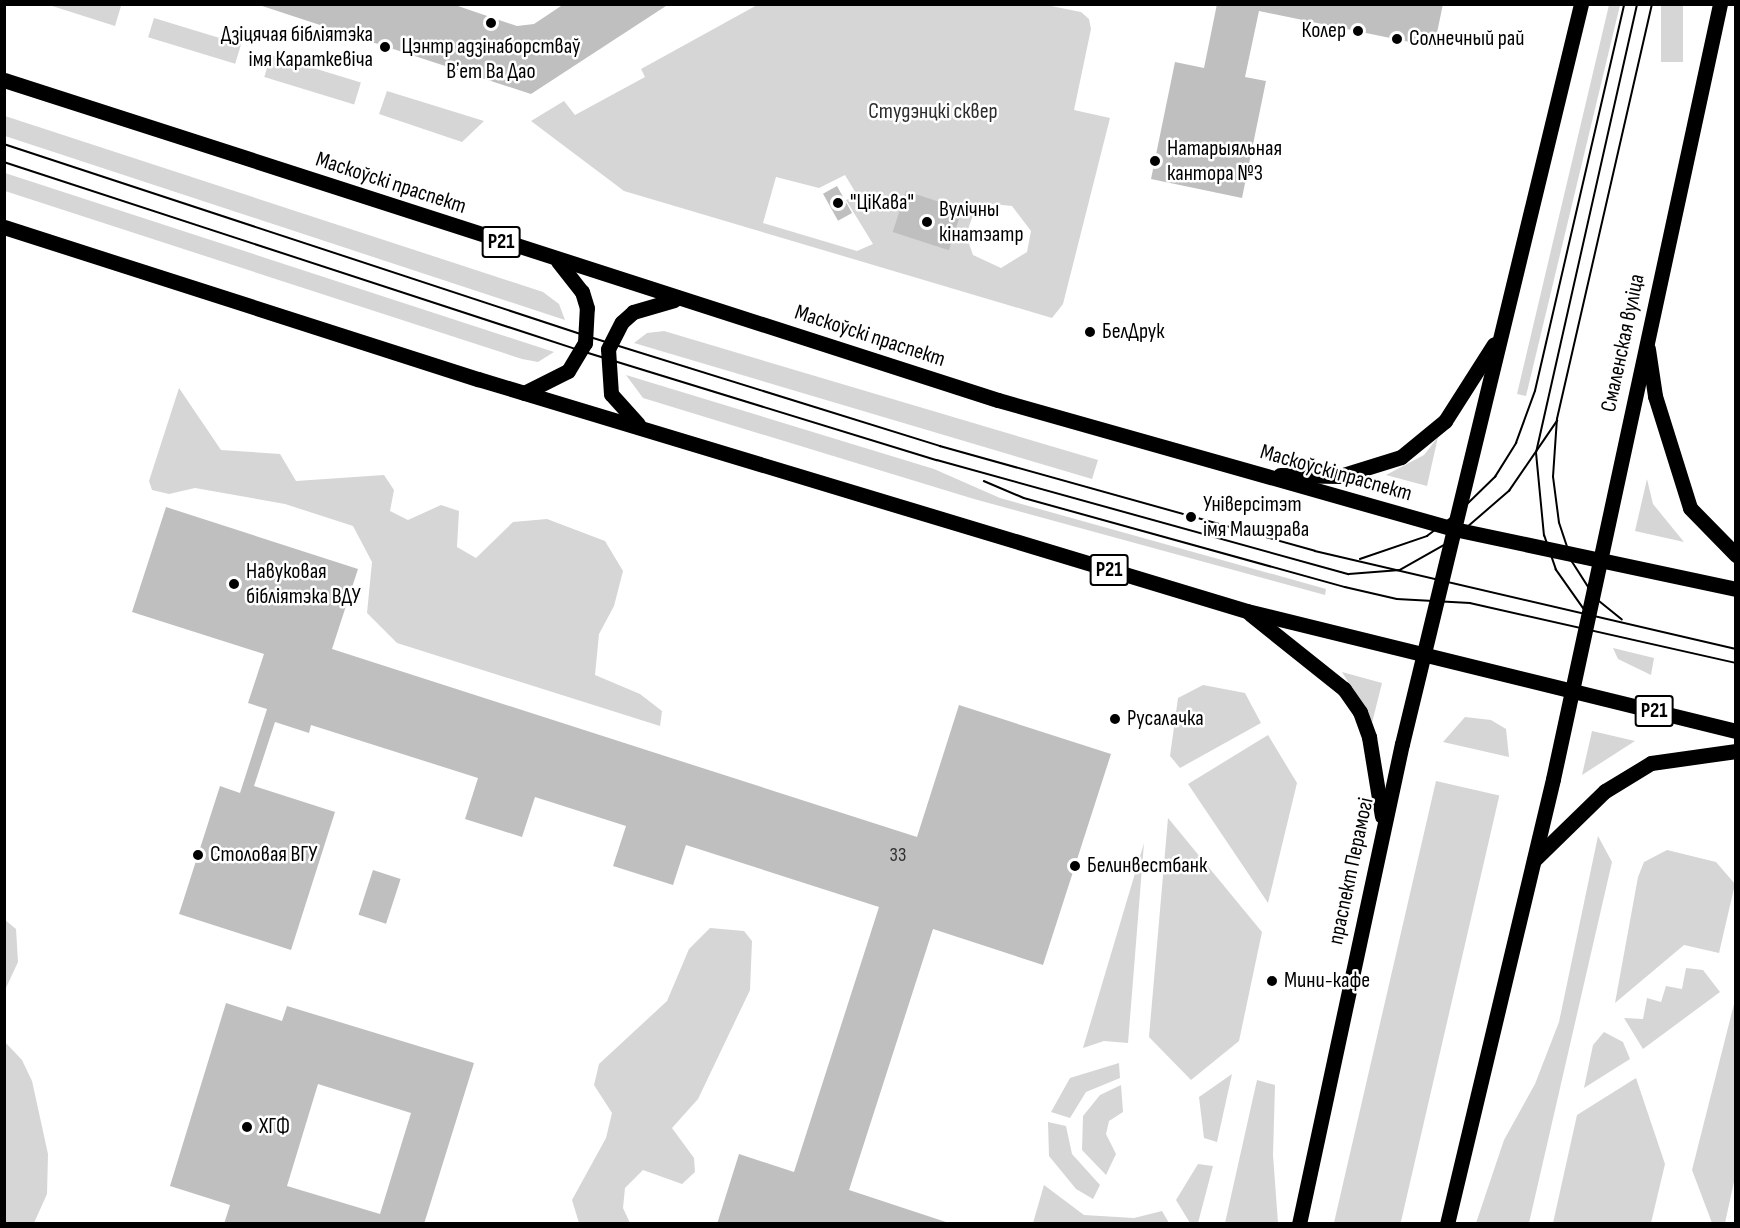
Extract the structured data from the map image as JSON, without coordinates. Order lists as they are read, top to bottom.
{
  "streets": {
    "main road": [
      "Маскоўскі праспект",
      "Р21",
      "Смаленская вуліца",
      "праспект Перамогі"
    ]
  },
  "crossings": [
    ["Маскоўскі праспект", "Смаленская вуліца"],
    ["Маскоўскі праспект", "праспект Перамогі"],
    ["Р21", "Смаленская вуліца"],
    ["Р21", "праспект Перамогі"]
  ],
  "parks": ["Студэнцкі сквер"],
  "places": [
    "Цэнтр адзінаборстваў Вʼет Ва Дао",
    "Колер",
    "Солнечный рай",
    "Дзіцячая бібліятэка імя Караткевіча",
    "Натарыяльная кантора №3",
    "\"ЦіКава\"",
    "Вулічны кінатэатр",
    "БелДрук",
    "Універсітэт імя Машэрава",
    "Навуковая бібліятэка ВДУ",
    "Русалачка",
    "Столовая ВГУ",
    "Белинвестбанк",
    "Мини-кафе",
    "ХГФ"
  ],
  "house_numbers": ["33"]
}
